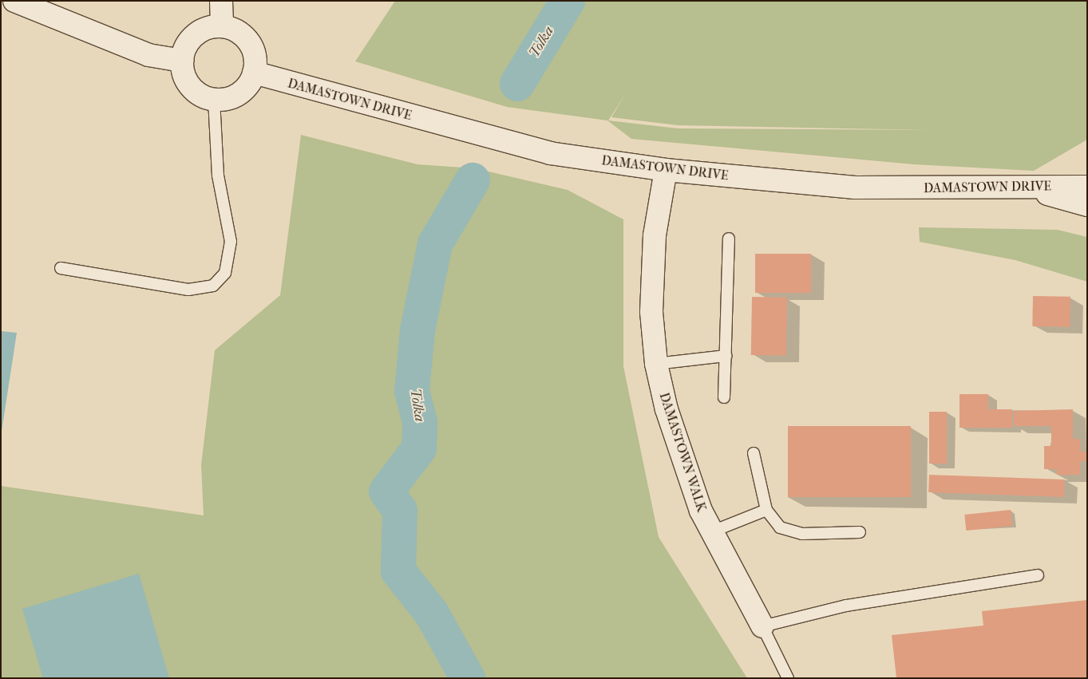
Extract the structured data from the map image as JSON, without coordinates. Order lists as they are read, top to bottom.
{
  "streets": {
    "street": ["DAMASTOWN DRIVE", "DAMASTOWN WALK"]
  },
  "crossings": [
    ["DAMASTOWN DRIVE", "DAMASTOWN WALK"]
  ],
  "water": ["Tolka"]
}
